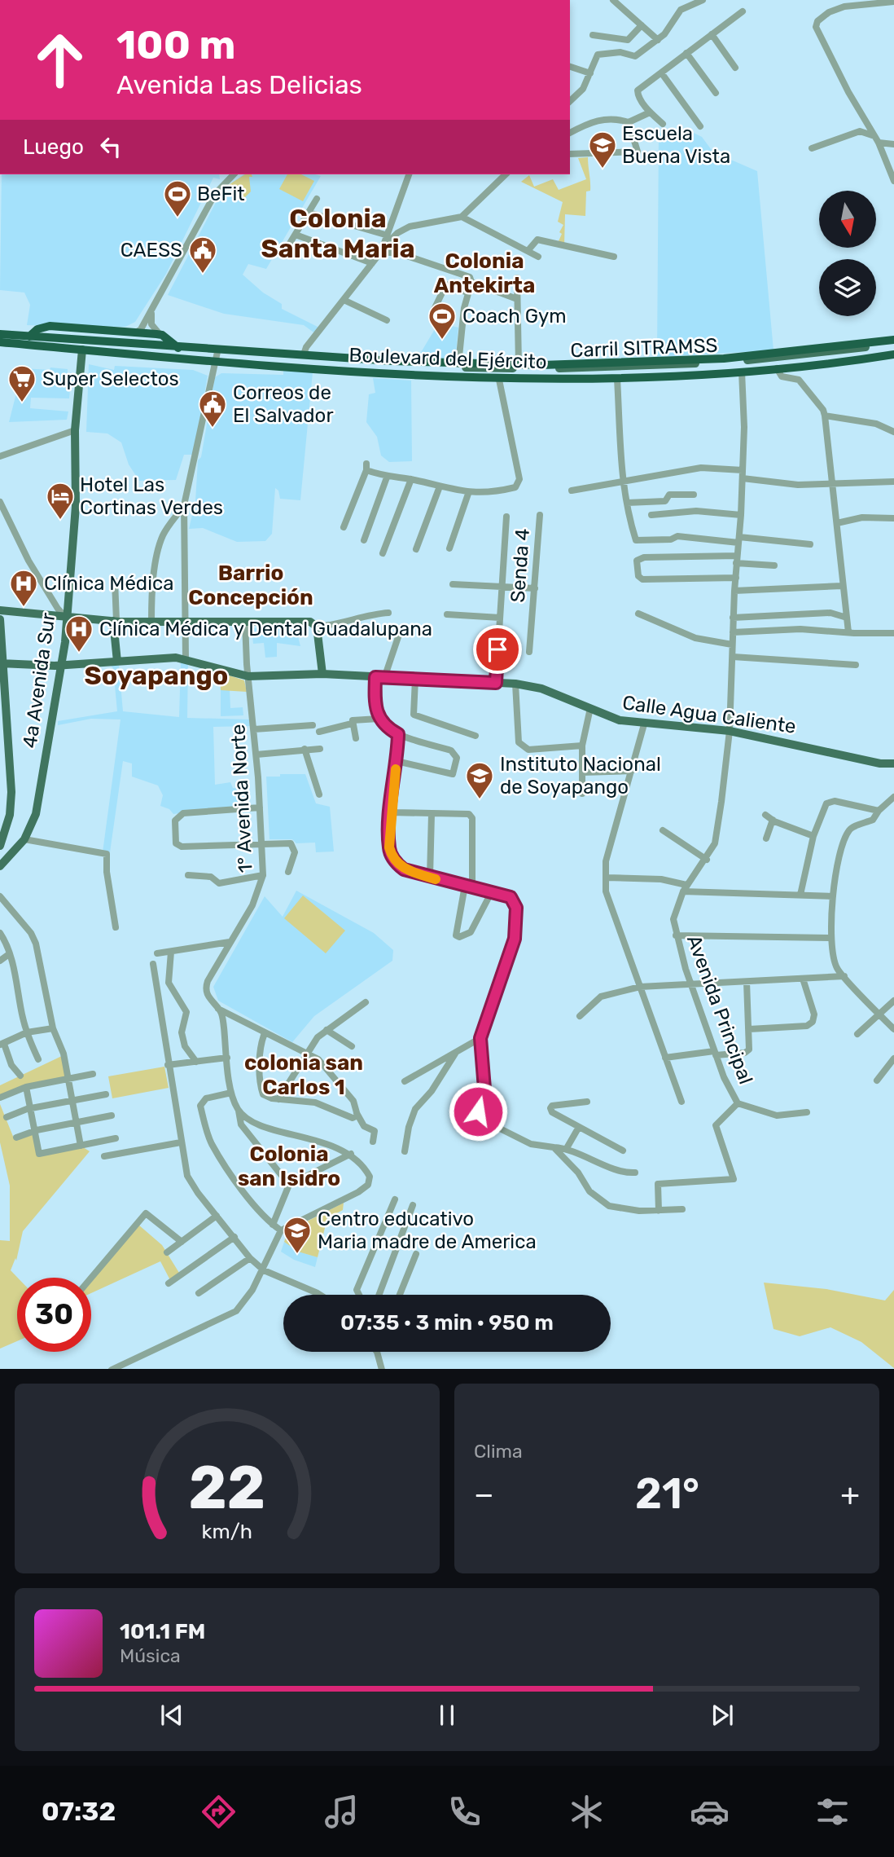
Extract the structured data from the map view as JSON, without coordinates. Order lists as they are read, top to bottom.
{
  "streets": {
    "highway": ["Boulevard del Ejército"],
    "main road": ["Carril SITRAMSS", "4a Avenida Sur", "Calle Agua Caliente"],
    "street": ["Senda 4", "1° Avenida Norte", "Avenida Principal"]
  },
  "crossings": [
    ["Carril SITRAMSS", "Boulevard del Ejército"],
    ["Boulevard del Ejército", "4a Avenida Sur"],
    ["Boulevard del Ejército", "Avenida Principal"],
    ["4a Avenida Sur", "Calle Agua Caliente"],
    ["Calle Agua Caliente", "1° Avenida Norte"],
    ["Calle Agua Caliente", "Avenida Principal"]
  ],
  "districts": [
    "Colonia Santa Maria",
    "Colonia Antekirta",
    "Barrio Concepción",
    "Soyapango",
    "colonia san Carlos 1",
    "Colonia san Isidro"
  ],
  "places": {
    "school or university": ["Escuela Buena Vista", "Instituto Nacional de Soyapango", "Centro educativo Maria madre de America"],
    "sports": ["BeFit", "Coach Gym"],
    "public building": ["CAESS", "Correos de El Salvador"],
    "supermarket": ["Super Selectos"],
    "hotel": ["Hotel Las Cortinas Verdes"],
    "hospital": ["Clínica Médica", "Clínica Médica y Dental Guadalupana"]
  },
  "north": "bottom",
  "page": {
    "turn": ["100 m", "Avenida Las Delicias"],
    "then": "Luego",
    "limit": "30",
    "trip": "07:35 · 3 min · 950 m",
    "tile": "Clima",
    "heat": ["−", "21°", "+"],
    "song": ["101.1 FM", "Música"],
    "tabs": "07:32",
    "gauge": ["22", "km/h"]
  }
}
